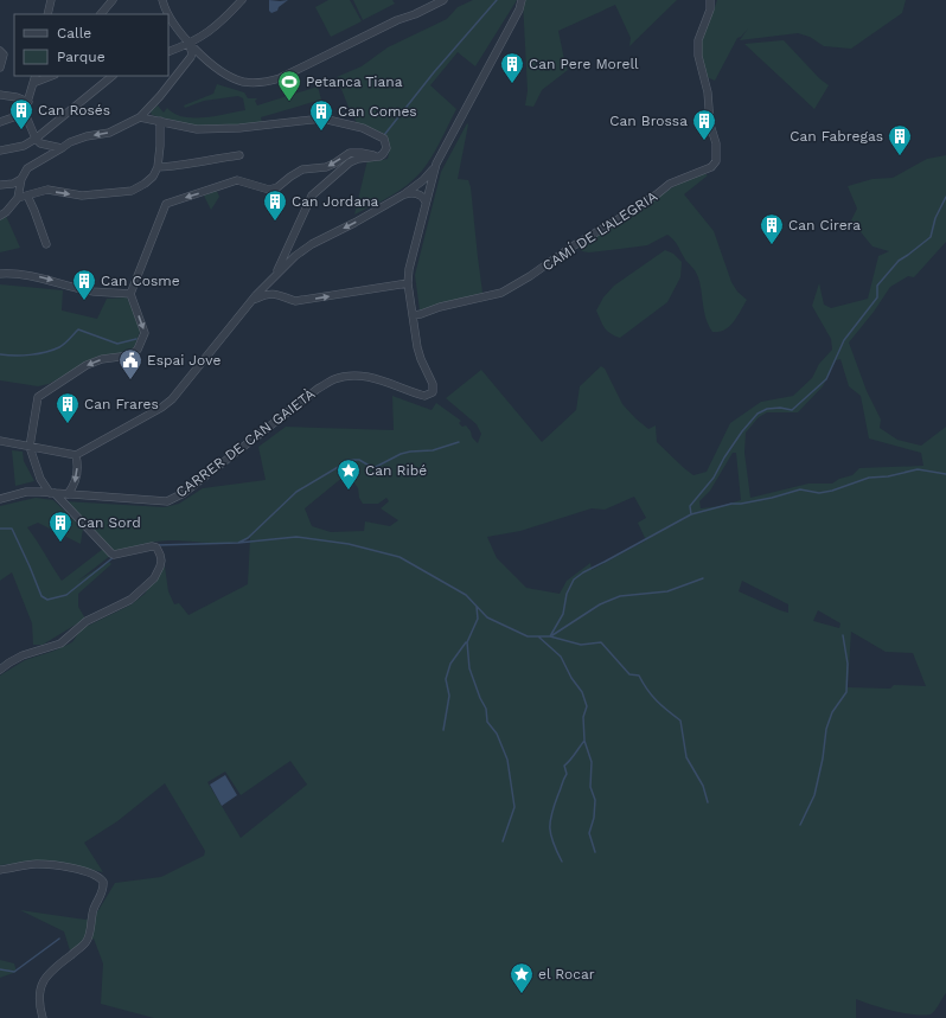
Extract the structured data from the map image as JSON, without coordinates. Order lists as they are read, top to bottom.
{
  "streets": {
    "street": ["CAMÍ DE L'ALEGRIA", "CARRER DE CAN GAIETÀ"]
  },
  "crossings": [
    ["CAMÍ DE L'ALEGRIA", "CARRER DE CAN GAIETÀ"]
  ],
  "places": {
    "building": [
      "Can Pere Morell",
      "Can Rosés",
      "Can Comes",
      "Can Brossa",
      "Can Fabregas",
      "Can Jordana",
      "Can Cirera",
      "Can Cosme",
      "Can Frares",
      "Can Sord"
    ],
    "sports": ["Petanca Tiana"],
    "public building": ["Espai Jove"],
    "place": ["Can Ribé", "el Rocar"]
  },
  "legend": ["Calle", "Parque"]
}
